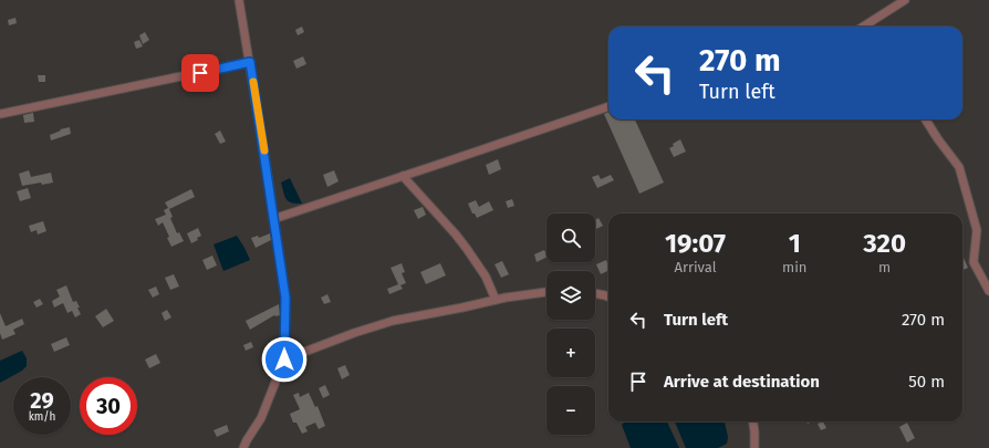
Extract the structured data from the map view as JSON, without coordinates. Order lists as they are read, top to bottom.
{
  "page": {
    "turn": ["270 m", "Turn left"],
    "map_buttons": ["+", "−"],
    "eta": [
      "19:07",
      "Arrival",
      "1",
      "min",
      "320",
      "m"
    ],
    "list": [
      {
        "name": "Turn left",
        "value": "270 m"
      },
      {
        "name": "Arrive at destination",
        "value": "50 m"
      }
    ],
    "speed": "29 km/h",
    "limit": "30"
  }
}
